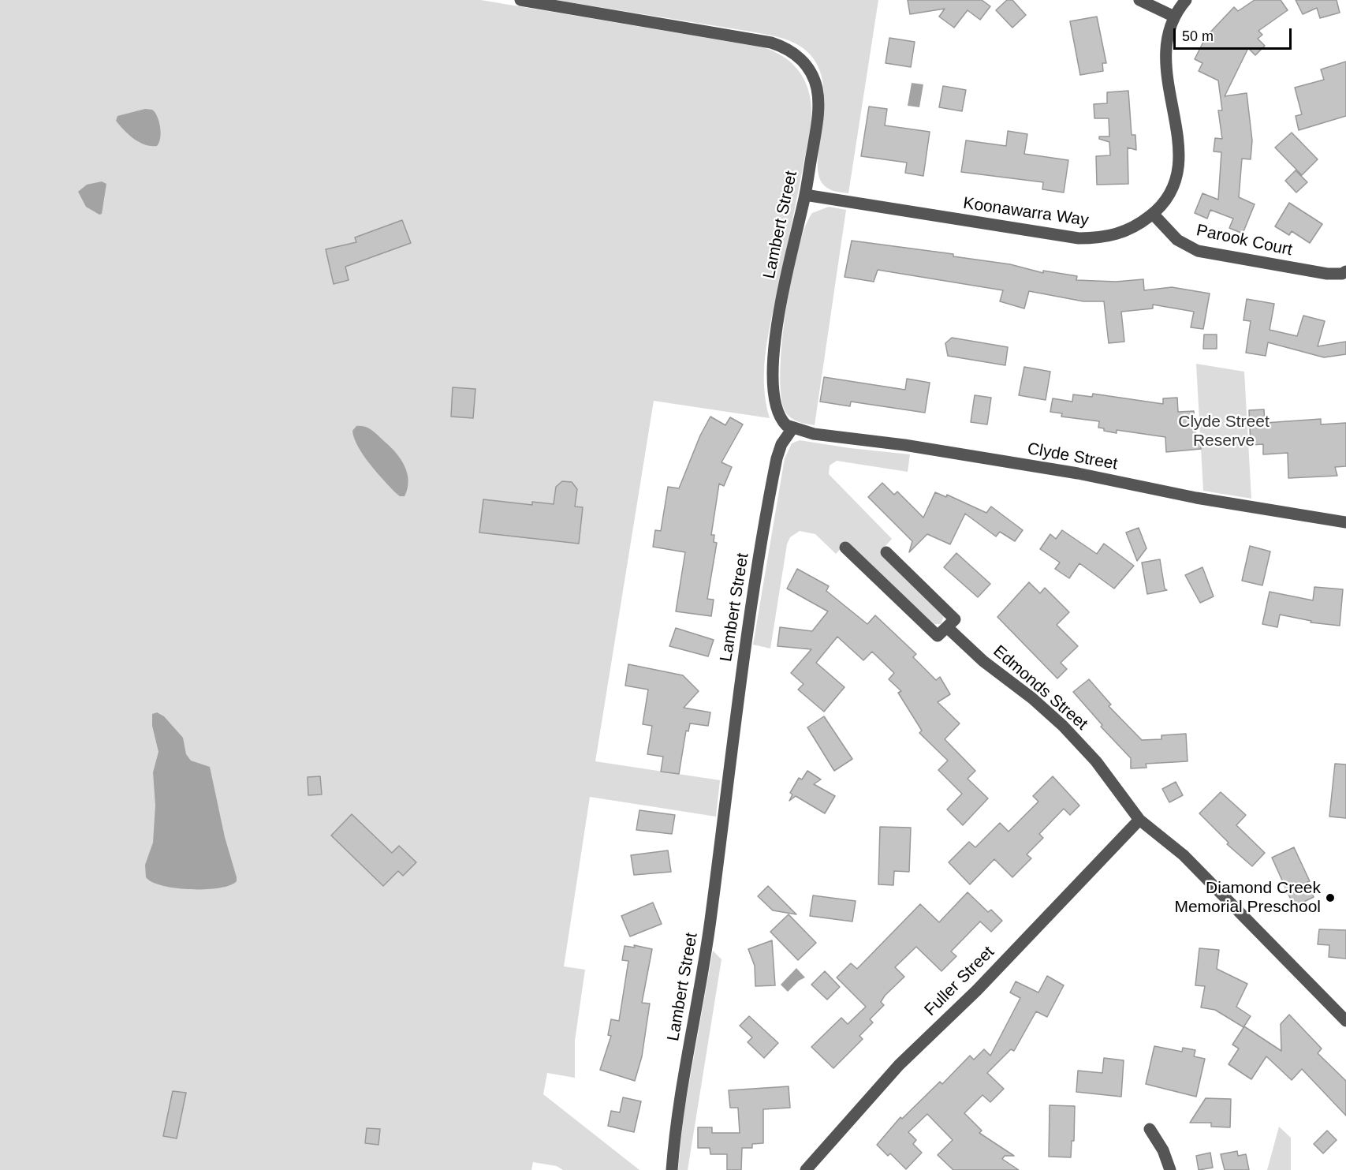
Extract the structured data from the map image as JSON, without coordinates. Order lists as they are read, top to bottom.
{
  "streets": {
    "street": [
      "Koonawarra Way",
      "Lambert Street",
      "Parook Court",
      "Clyde Street",
      "Edmonds Street",
      "Fuller Street"
    ]
  },
  "crossings": [
    ["Koonawarra Way", "Lambert Street"],
    ["Koonawarra Way", "Parook Court"],
    ["Lambert Street", "Clyde Street"],
    ["Edmonds Street", "Fuller Street"]
  ],
  "parks": ["Clyde Street Reserve"],
  "places": ["Diamond Creek Memorial Preschool"],
  "scale_bar": "50 m"
}
